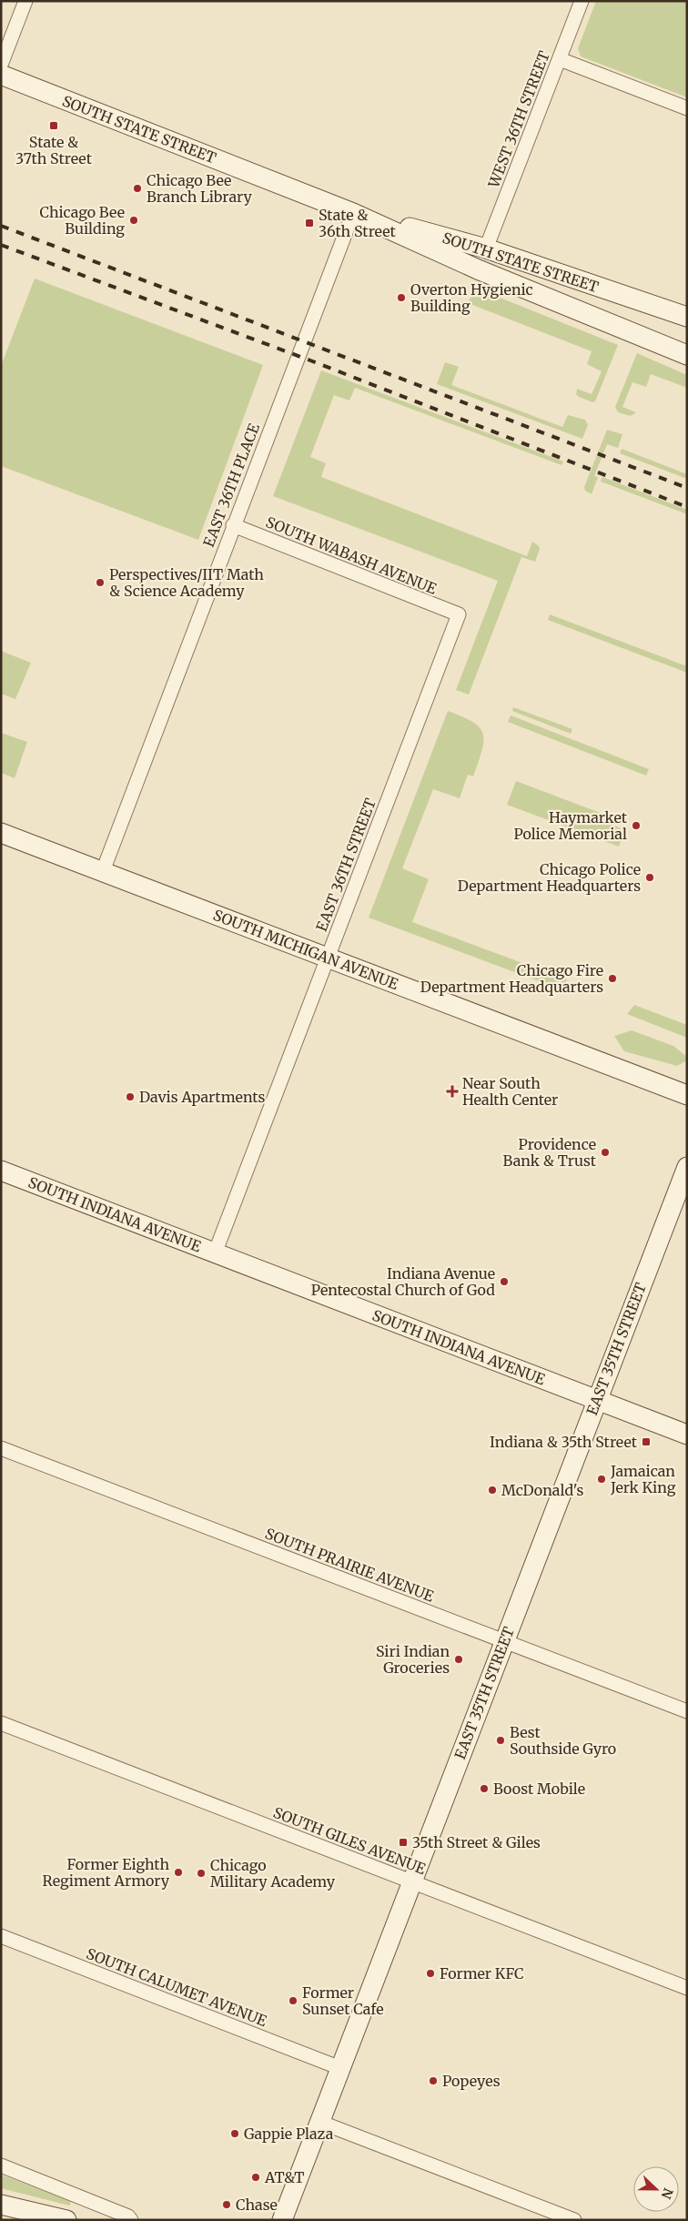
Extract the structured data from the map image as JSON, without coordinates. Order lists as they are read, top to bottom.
{
  "streets": {
    "main road": [
      "SOUTH STATE STREET",
      "SOUTH MICHIGAN AVENUE",
      "SOUTH INDIANA AVENUE",
      "EAST 35TH STREET"
    ],
    "street": [
      "WEST 36TH STREET",
      "EAST 36TH PLACE",
      "SOUTH WABASH AVENUE",
      "EAST 36TH STREET",
      "SOUTH PRAIRIE AVENUE",
      "SOUTH GILES AVENUE",
      "SOUTH CALUMET AVENUE"
    ]
  },
  "crossings": [
    ["WEST 36TH STREET", "SOUTH STATE STREET"],
    ["SOUTH STATE STREET", "EAST 36TH PLACE"],
    ["EAST 36TH PLACE", "SOUTH WABASH AVENUE"],
    ["EAST 36TH PLACE", "SOUTH MICHIGAN AVENUE"],
    ["SOUTH WABASH AVENUE", "EAST 36TH STREET"],
    ["EAST 36TH STREET", "SOUTH MICHIGAN AVENUE"],
    ["EAST 36TH STREET", "SOUTH INDIANA AVENUE"],
    ["SOUTH INDIANA AVENUE", "EAST 35TH STREET"],
    ["EAST 35TH STREET", "SOUTH PRAIRIE AVENUE"],
    ["EAST 35TH STREET", "SOUTH GILES AVENUE"],
    ["EAST 35TH STREET", "SOUTH CALUMET AVENUE"]
  ],
  "places": {
    "transit": [
      "State & 37th Street",
      "State & 36th Street",
      "Indiana & 35th Street",
      "35th Street & Giles"
    ],
    "other": [
      "Chicago Bee Branch Library",
      "Chicago Bee Building",
      "Overton Hygienic Building",
      "Perspectives/IIT Math & Science Academy",
      "Haymarket Police Memorial",
      "Chicago Police Department Headquarters",
      "Chicago Fire Department Headquarters",
      "Davis Apartments",
      "Providence Bank & Trust",
      "Indiana Avenue Pentecostal Church of God",
      "Jamaican Jerk King",
      "McDonald's",
      "Siri Indian Groceries",
      "Best Southside Gyro",
      "Boost Mobile",
      "Former Eighth Regiment Armory",
      "Chicago Military Academy",
      "Former KFC",
      "Former Sunset Cafe",
      "Popeyes",
      "Gappie Plaza",
      "AT&T",
      "Chase"
    ],
    "health": ["Near South Health Center"]
  },
  "north": "right"
}
